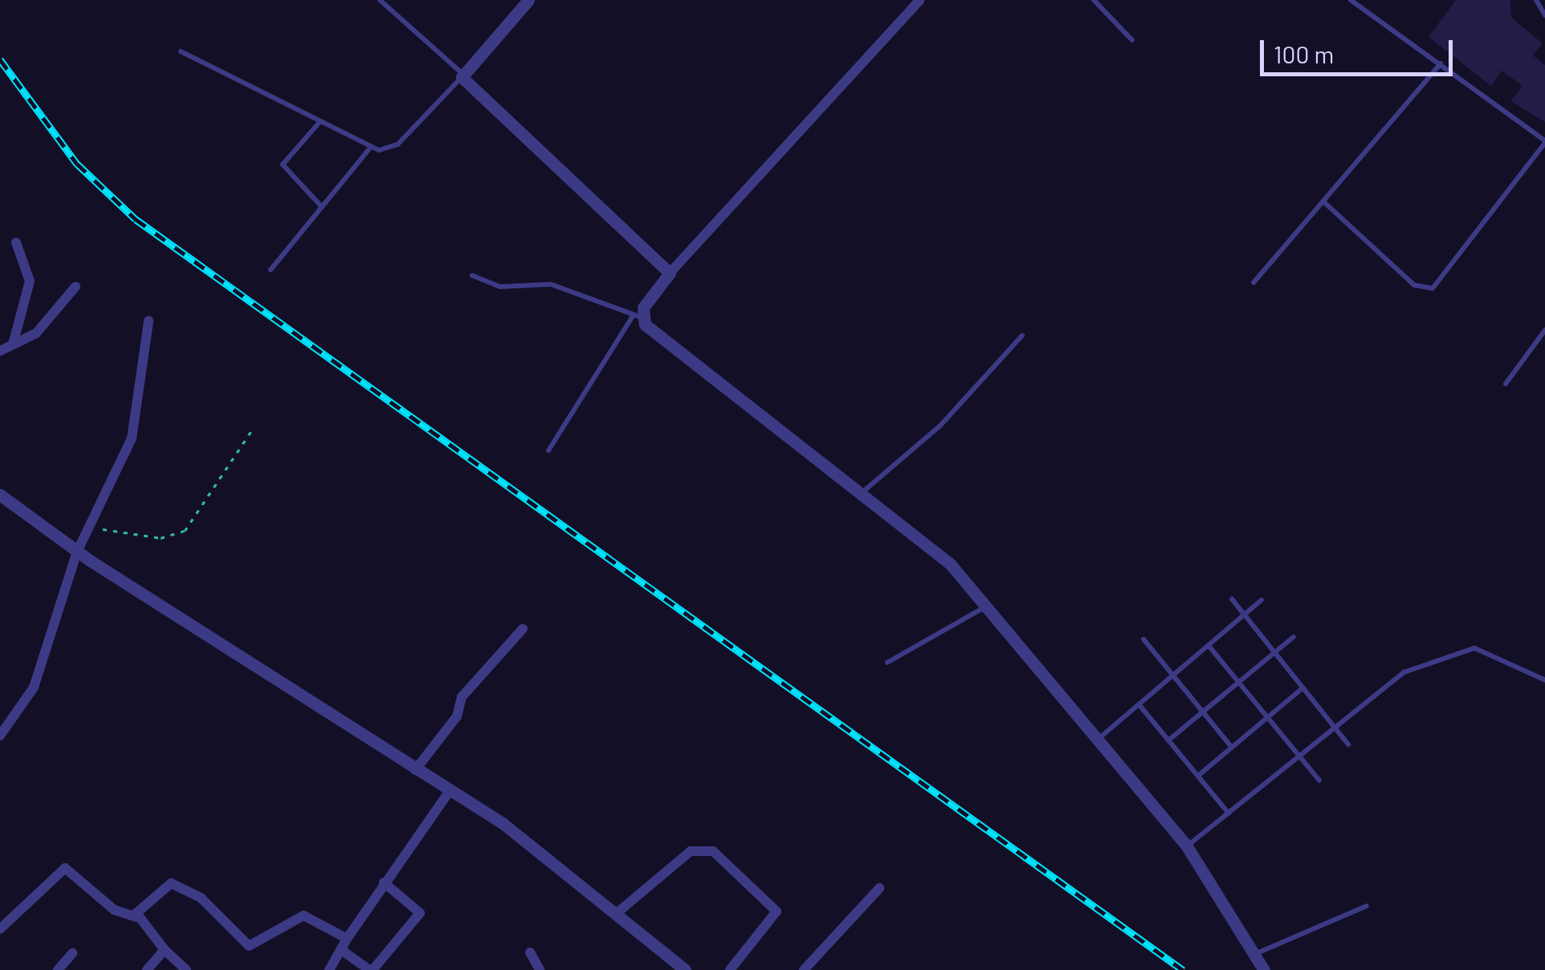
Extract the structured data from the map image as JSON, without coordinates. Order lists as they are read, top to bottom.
{
  "scale_bar": "100 m"
}
